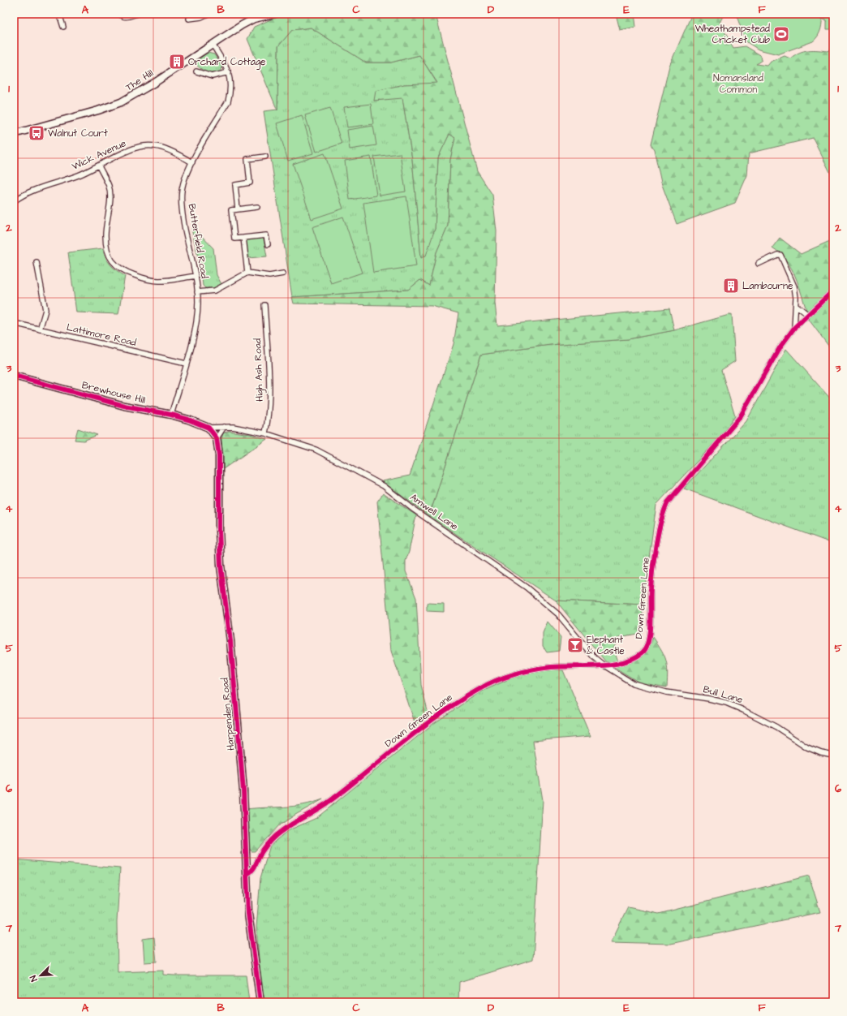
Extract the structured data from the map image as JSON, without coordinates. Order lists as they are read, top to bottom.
{
  "streets": {
    "street": [
      "The Hill",
      "Wick Avenue",
      "Butterfield Road",
      "Lattimore Road",
      "High Ash Road",
      "Brewhouse Hill",
      "Amwell Lane",
      "Down Green Lane",
      "Bull Lane",
      "Harpenden Road"
    ]
  },
  "crossings": [
    ["The Hill", "Butterfield Road"],
    ["Wick Avenue", "Butterfield Road"],
    ["Butterfield Road", "Lattimore Road"],
    ["Butterfield Road", "Brewhouse Hill"],
    ["High Ash Road", "Amwell Lane"],
    ["Brewhouse Hill", "Amwell Lane"],
    ["Brewhouse Hill", "Harpenden Road"],
    ["Amwell Lane", "Down Green Lane"],
    ["Amwell Lane", "Bull Lane"],
    ["Amwell Lane", "Harpenden Road"],
    ["Down Green Lane", "Bull Lane"],
    ["Down Green Lane", "Harpenden Road"]
  ],
  "parks": ["Nomansland Common"],
  "places": {
    "sports": ["Wheathampstead Cricket Club"],
    "building": ["Orchard Cottage", "Lambourne"],
    "bus stop": ["Walnut Court"],
    "bar": ["Elephant & Castle"]
  },
  "north": "bottom left",
  "grid": {
    "columns": [
      "A",
      "B",
      "C",
      "D",
      "E",
      "F"
    ],
    "rows": [
      "1",
      "2",
      "3",
      "4",
      "5",
      "6",
      "7"
    ]
  }
}
